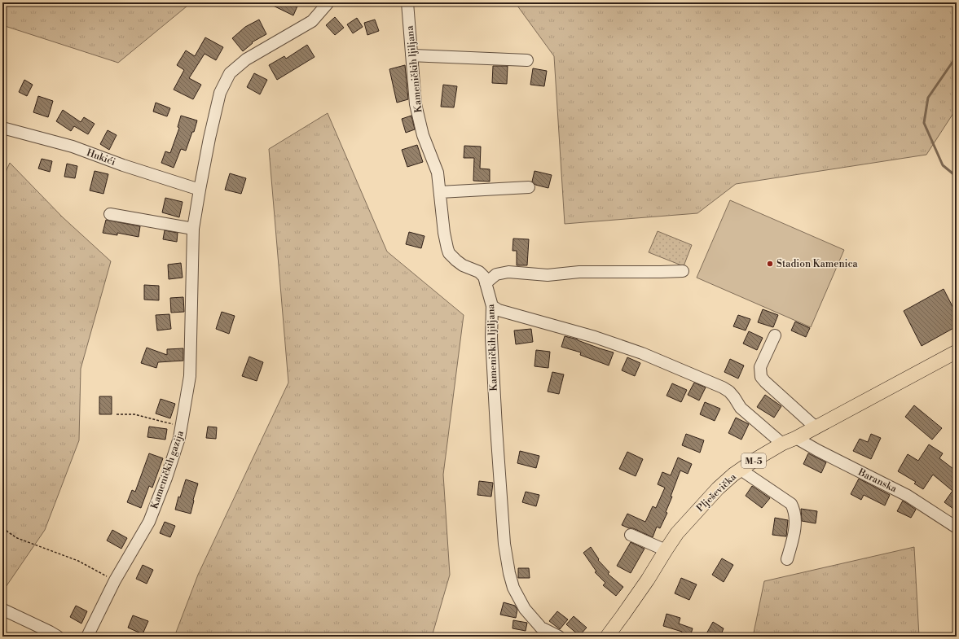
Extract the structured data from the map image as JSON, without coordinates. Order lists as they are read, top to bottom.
{
  "streets": {
    "main road": ["M-5", "Plješevička"],
    "street": [
      "Kameničkih ljiljana",
      "Hukići",
      "Kameničkih gazija",
      "Baranska"
    ]
  },
  "crossings": [
    ["Hukići", "Kameničkih gazija"],
    ["Baranska", "Plješevička"]
  ],
  "places": ["Stadion Kamenica"]
}
